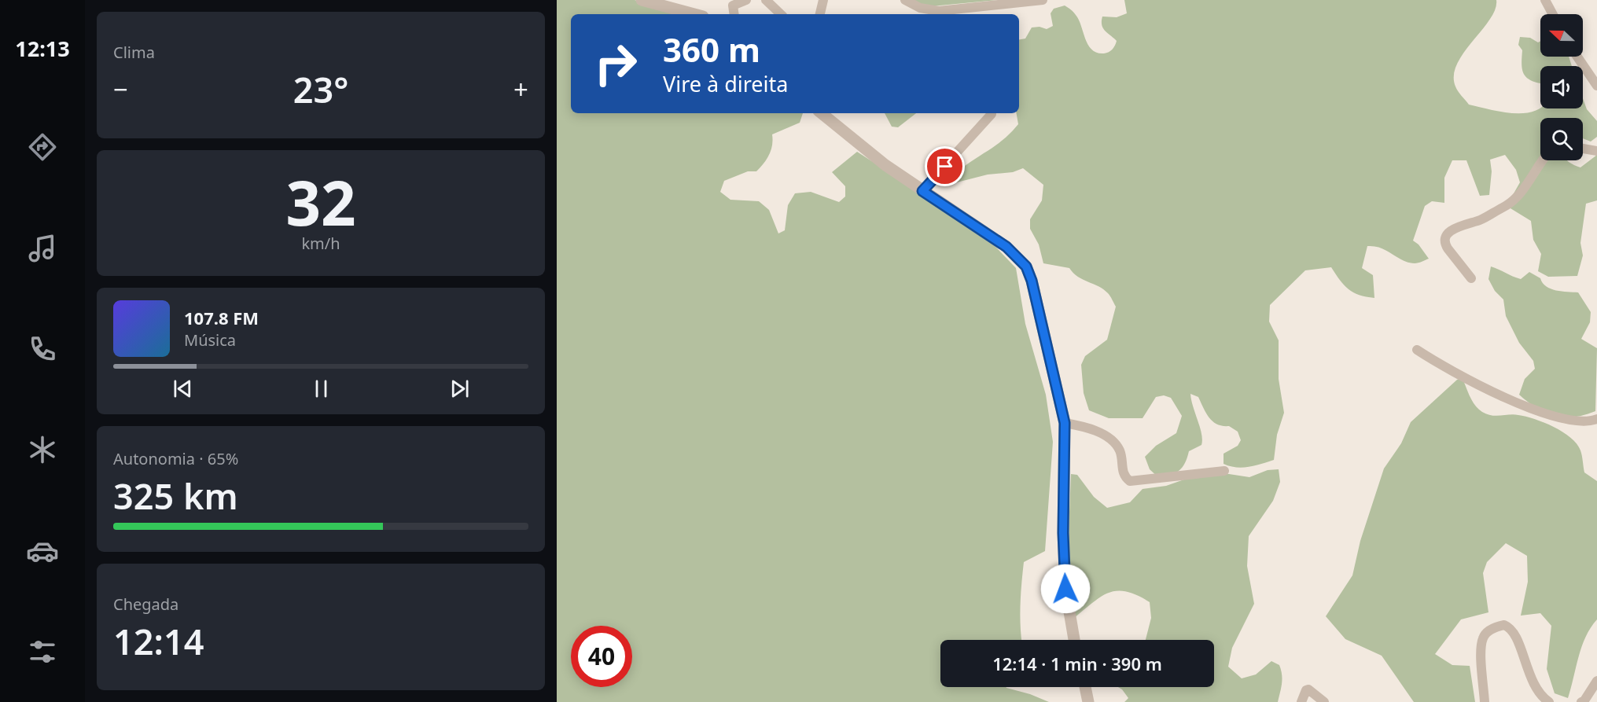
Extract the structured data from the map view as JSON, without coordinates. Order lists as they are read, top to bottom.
{
  "north": "left",
  "page": {
    "tabs": "12:13",
    "tile": [
      "Clima",
      ["32", "km/h"],
      ["Autonomia · 65%", "325 km"],
      ["Chegada", "12:14"]
    ],
    "turn": ["360 m", "Vire à direita"],
    "heat": ["−", "23°", "+"],
    "song": ["107.8 FM", "Música"],
    "limit": "40",
    "trip": "12:14 · 1 min · 390 m"
  }
}
